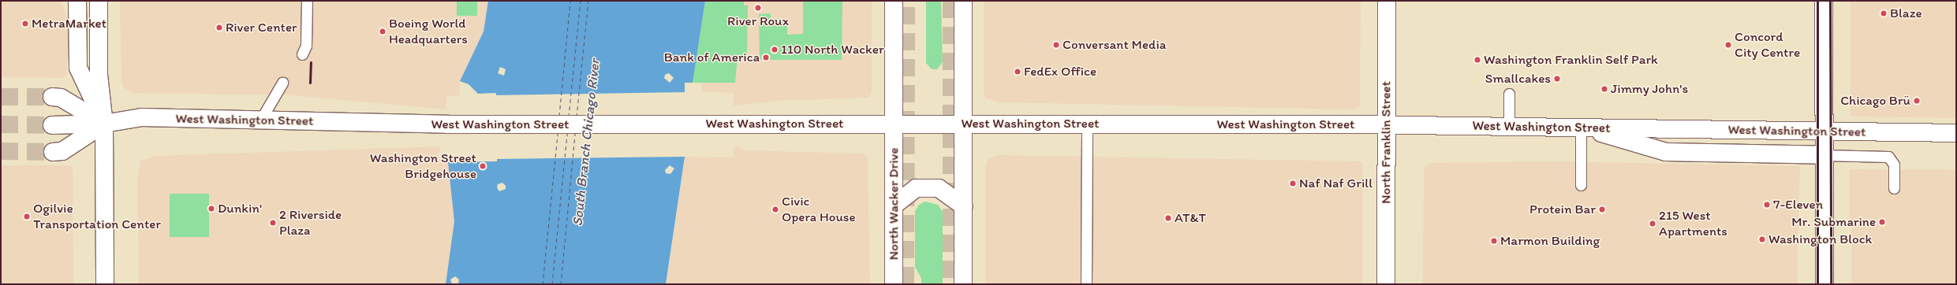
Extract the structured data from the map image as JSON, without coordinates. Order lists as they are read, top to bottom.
{
  "streets": {
    "main road": ["West Washington Street", "North Franklin Street", "North Wacker Drive"]
  },
  "crossings": [
    ["West Washington Street", "North Franklin Street"],
    ["West Washington Street", "North Wacker Drive"]
  ],
  "water": ["South Branch Chicago River"],
  "places": [
    "River Roux",
    "Blaze",
    "MetraMarket",
    "River Center",
    "Boeing World Headquarters",
    "Conversant Media",
    "Concord City Centre",
    "110 North Wacker",
    "Bank of America",
    "Washington Franklin Self Park",
    "FedEx Office",
    "Smallcakes",
    "Jimmy John's",
    "Chicago Brü",
    "Washington Street Bridgehouse",
    "Naf Naf Grill",
    "7-Eleven",
    "Dunkin'",
    "Civic Opera House",
    "Protein Bar",
    "Ogilvie Transportation Center",
    "AT&T",
    "Mr. Submarine",
    "2 Riverside Plaza",
    "215 West Apartments",
    "Washington Block",
    "Marmon Building"
  ]
}
